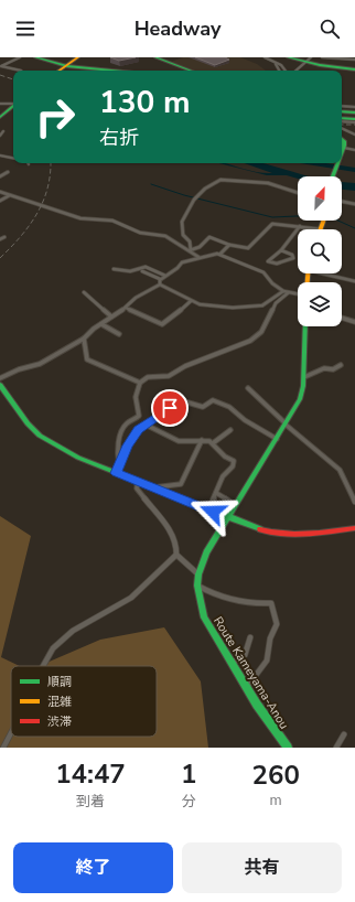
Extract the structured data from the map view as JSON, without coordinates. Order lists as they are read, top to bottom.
{
  "streets": {
    "main road": ["Route Kameyama-Anou"]
  },
  "legend": ["順調", "混雑", "渋滞"],
  "north": "top right",
  "page": {
    "header": "Headway",
    "turn": ["130 m", "右折"],
    "eta": [
      "14:47",
      "到着",
      "1",
      "分",
      "260",
      "m"
    ],
    "buttons": ["終了", "共有"]
  }
}
